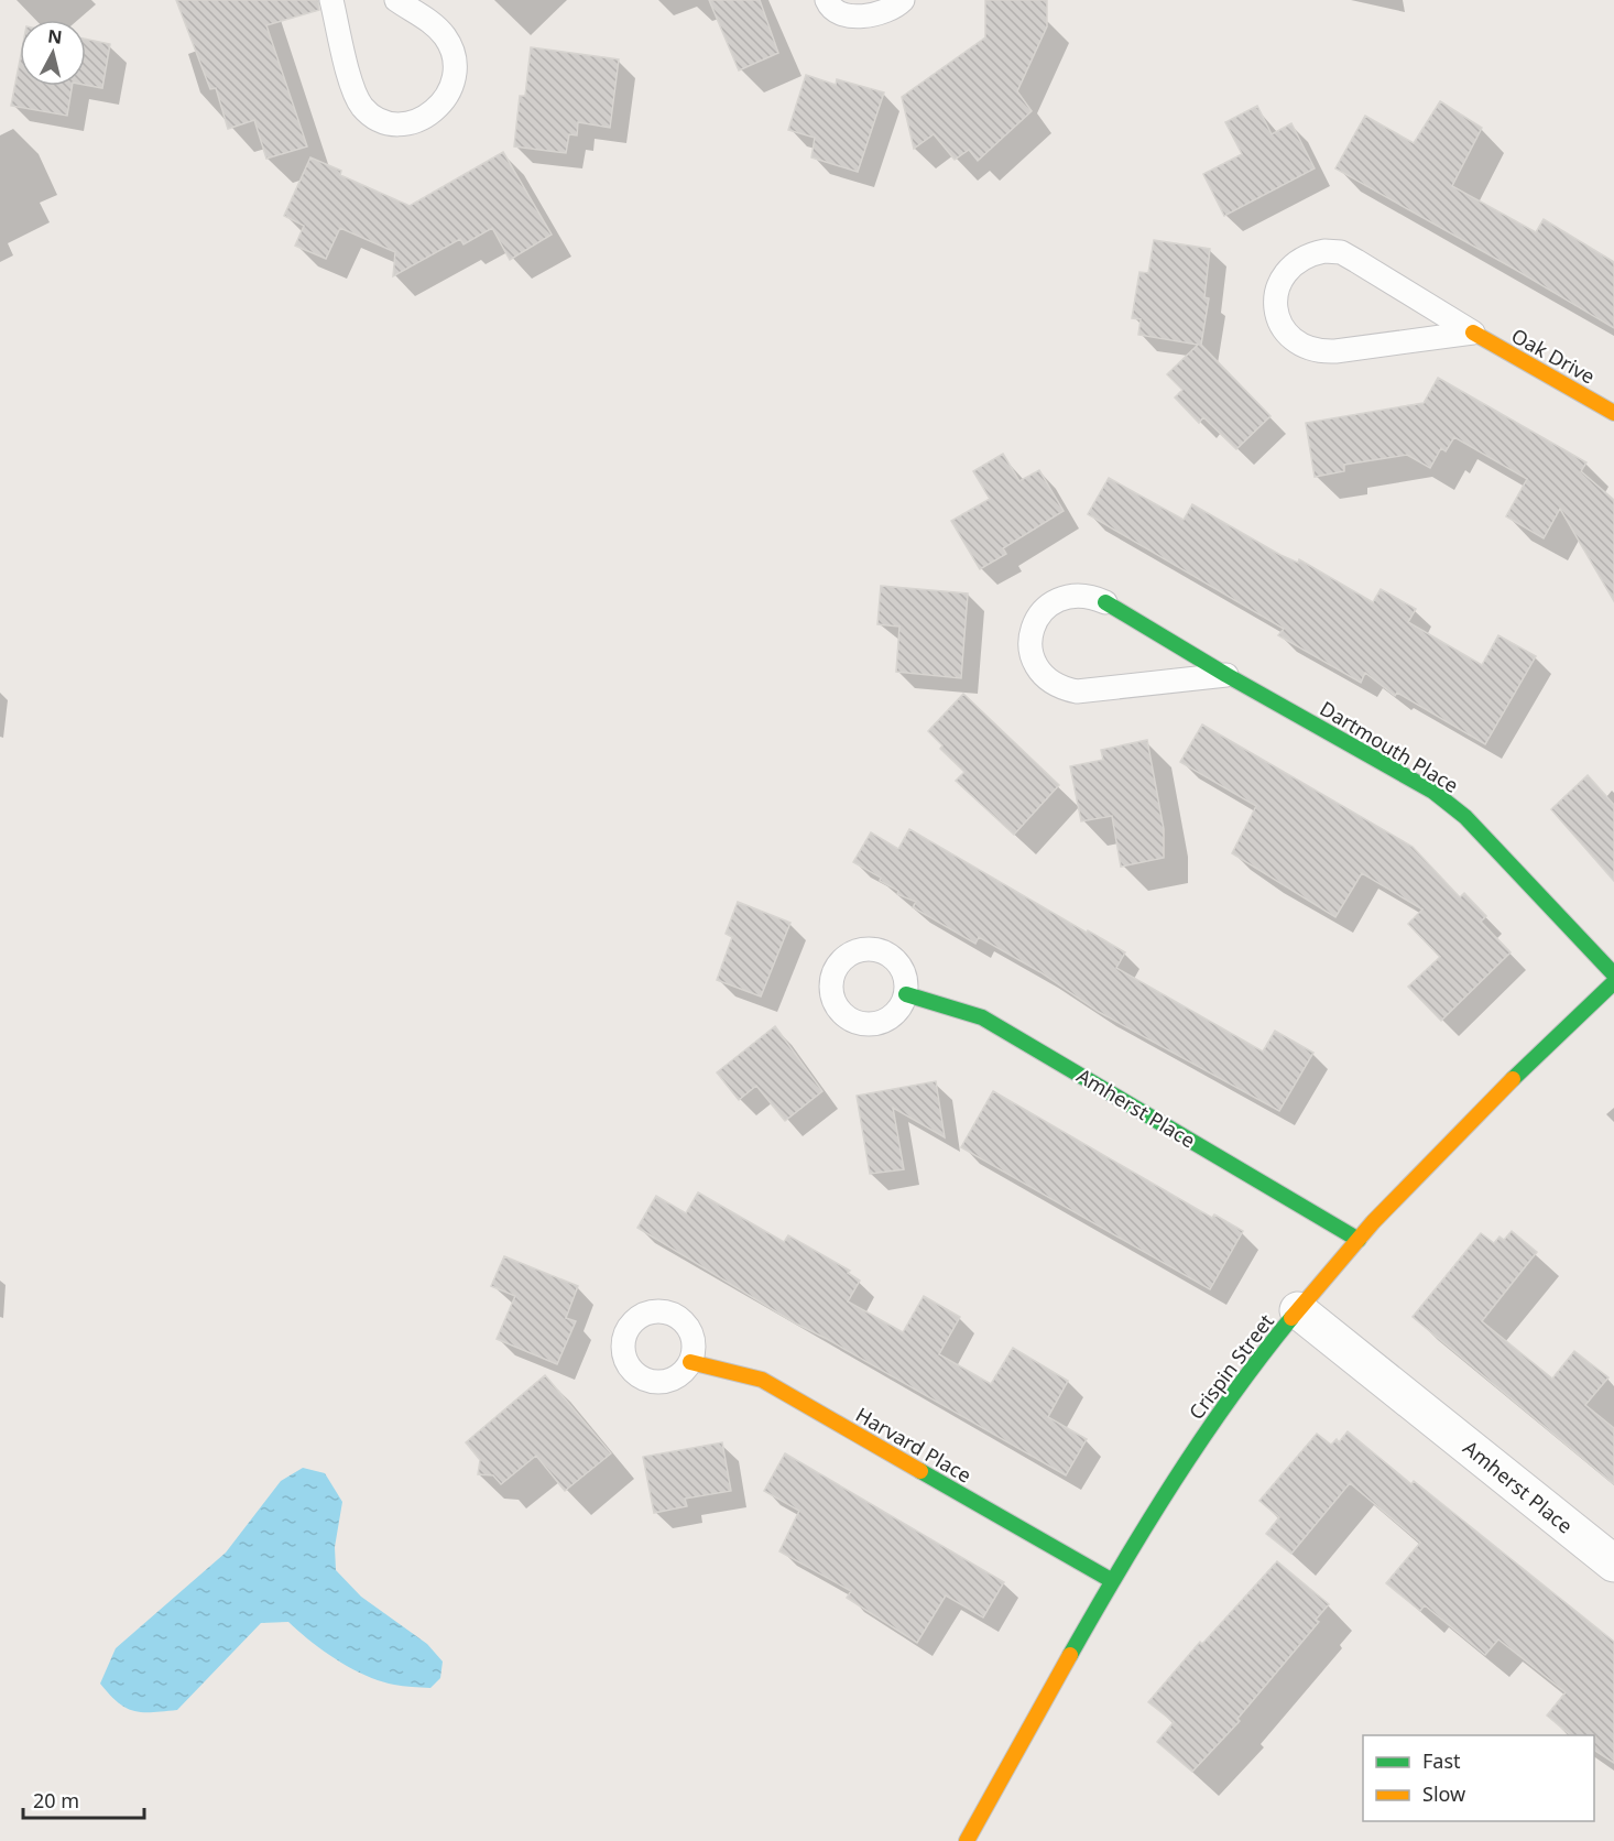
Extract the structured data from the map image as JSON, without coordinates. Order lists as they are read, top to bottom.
{
  "streets": {
    "street": [
      "Oak Drive",
      "Dartmouth Place",
      "Amherst Place",
      "Crispin Street",
      "Harvard Place"
    ]
  },
  "crossings": [
    ["Amherst Place", "Crispin Street"],
    ["Crispin Street", "Harvard Place"]
  ],
  "legend": ["Fast", "Slow"],
  "scale_bar": "20 m",
  "north": "top"
}
